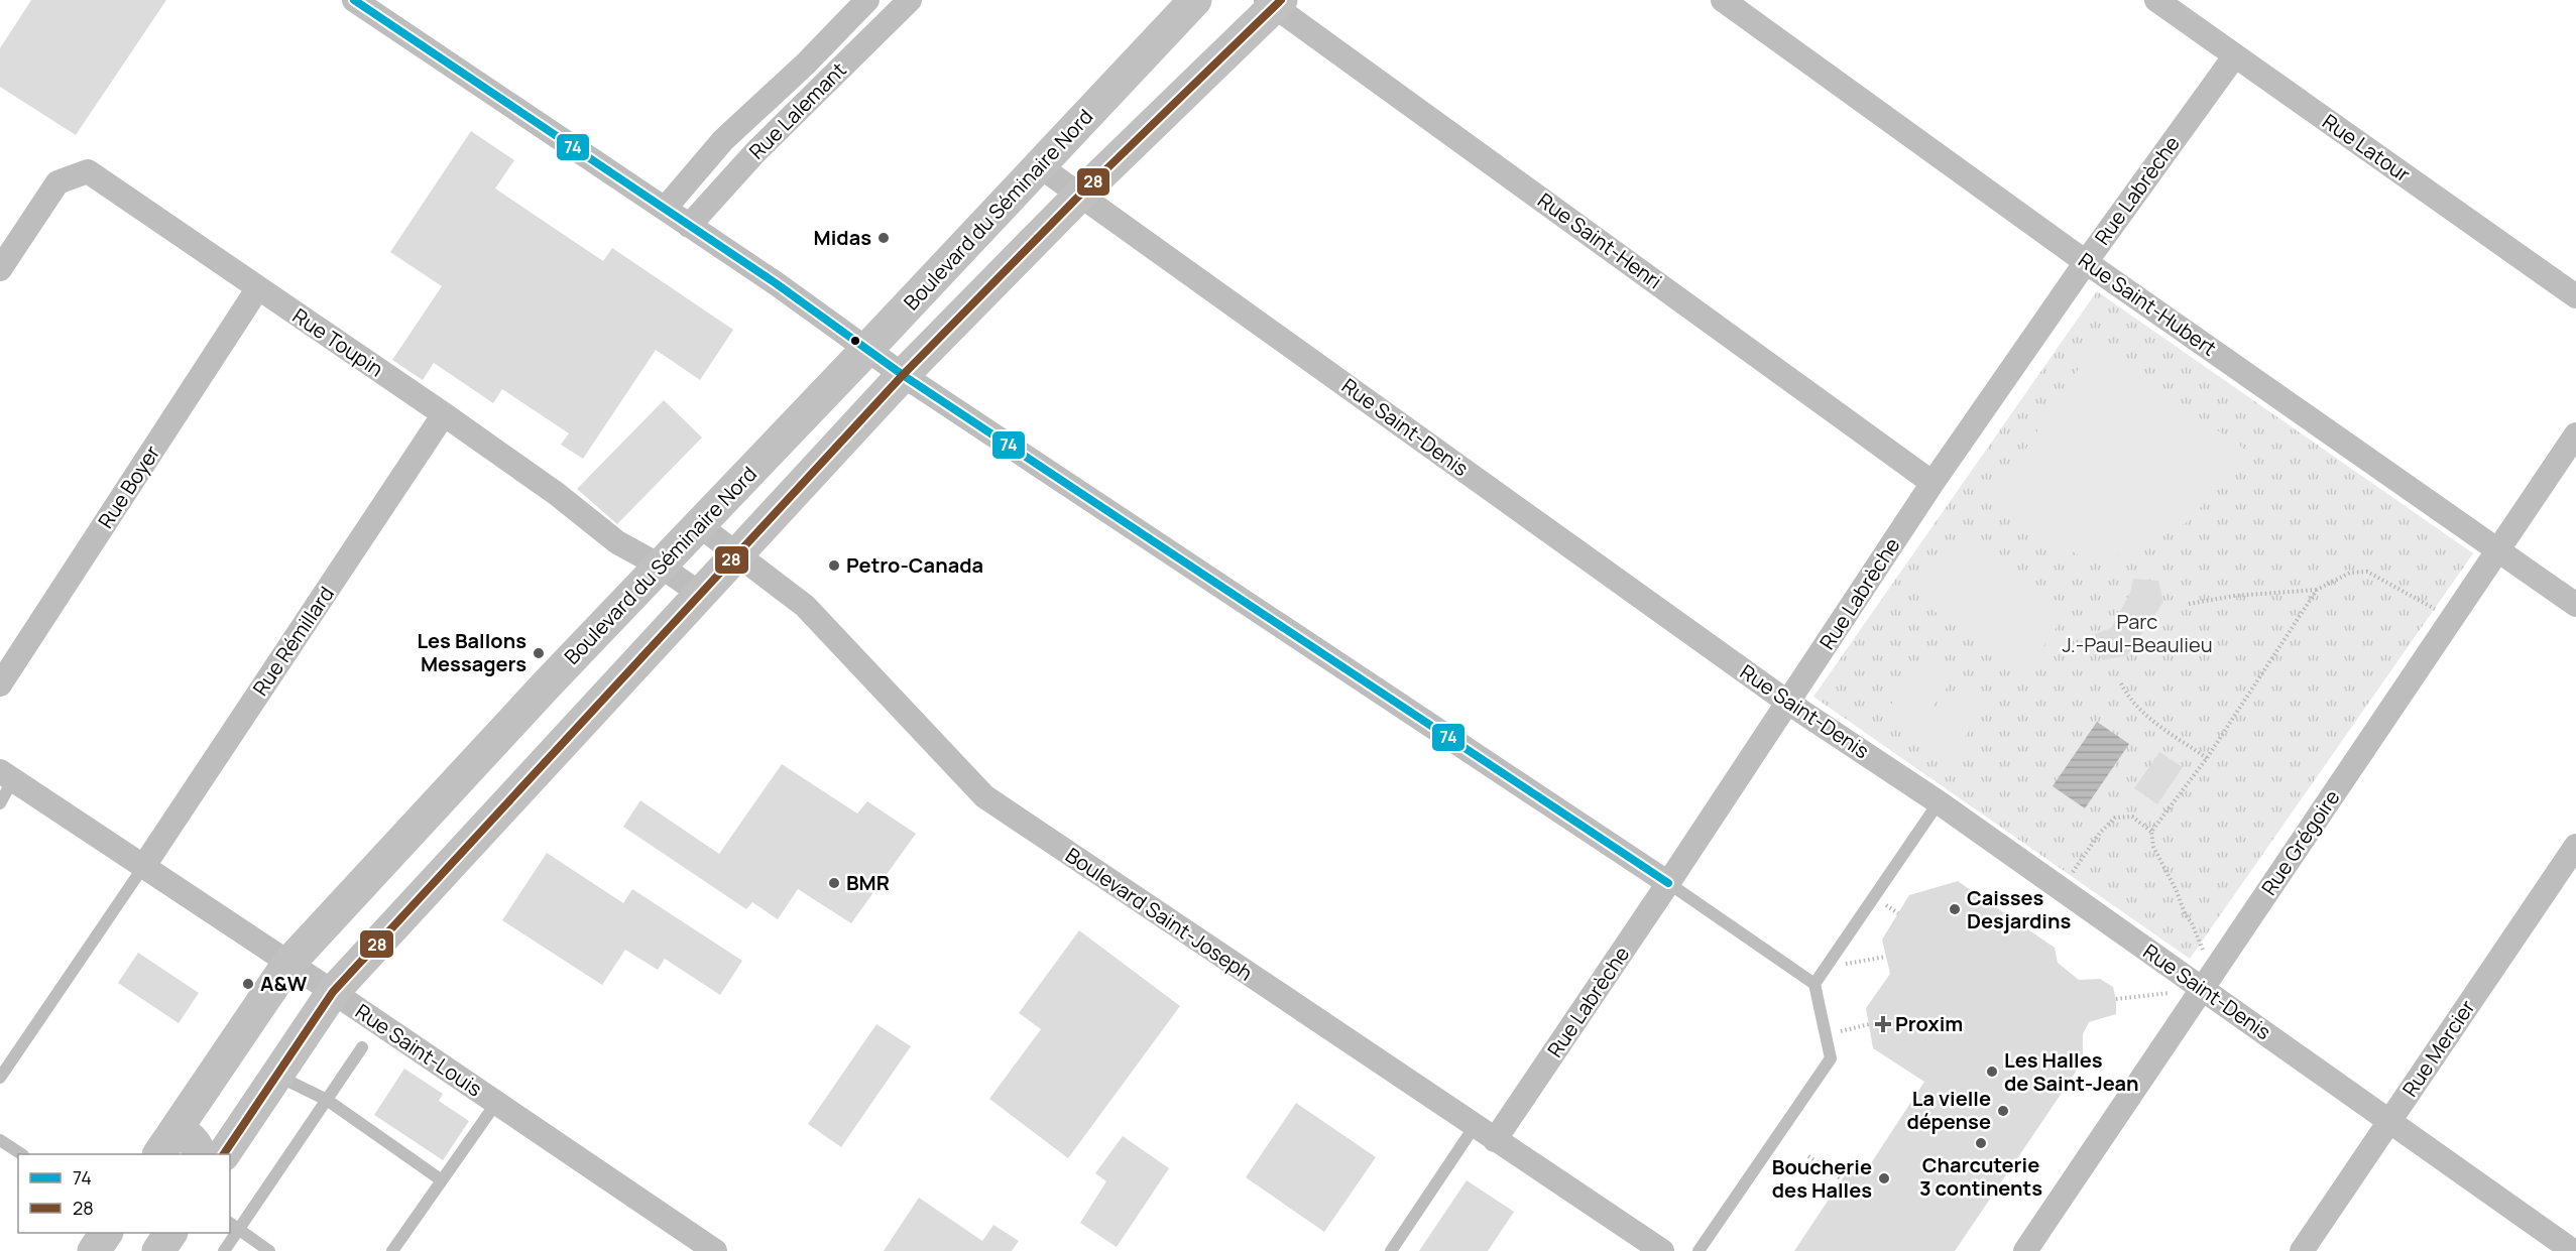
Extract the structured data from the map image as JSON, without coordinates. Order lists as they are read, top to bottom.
{
  "streets": {
    "main road": ["Boulevard du Séminaire Nord"],
    "street": [
      "Rue Lalemant",
      "Rue Latour",
      "Rue Labrèche",
      "Rue Saint-Henri",
      "Rue Saint-Hubert",
      "Rue Toupin",
      "Rue Saint-Denis",
      "Rue Boyer",
      "Rue Rémillard",
      "Rue Grégoire",
      "Boulevard Saint-Joseph",
      "Rue Mercier",
      "Rue Saint-Louis"
    ]
  },
  "crossings": [
    ["Rue Latour", "Rue Labrèche"],
    ["Rue Labrèche", "Rue Saint-Henri"],
    ["Rue Labrèche", "Rue Saint-Hubert"],
    ["Rue Labrèche", "Rue Saint-Denis"],
    ["Rue Labrèche", "Boulevard Saint-Joseph"],
    ["Boulevard du Séminaire Nord", "Rue Toupin"],
    ["Boulevard du Séminaire Nord", "Rue Saint-Denis"],
    ["Boulevard du Séminaire Nord", "Boulevard Saint-Joseph"],
    ["Boulevard du Séminaire Nord", "Rue Saint-Louis"],
    ["Rue Saint-Hubert", "Rue Grégoire"],
    ["Rue Toupin", "Rue Boyer"],
    ["Rue Toupin", "Rue Rémillard"],
    ["Rue Saint-Denis", "Rue Grégoire"],
    ["Rue Saint-Denis", "Rue Mercier"],
    ["Rue Rémillard", "Rue Saint-Louis"]
  ],
  "parks": ["Parc J.-Paul-Beaulieu"],
  "places": {
    "other": [
      "Midas",
      "Petro-Canada",
      "Les Ballons Messagers",
      "BMR",
      "Caisses Desjardins",
      "A&W",
      "Les Halles de Saint-Jean",
      "La vielle dépense",
      "Charcuterie 3 continents",
      "Boucherie des Halles"
    ],
    "health": ["Proxim"]
  },
  "lines": ["transit line 74", "transit line 28"],
  "legend": ["74", "28"]
}
